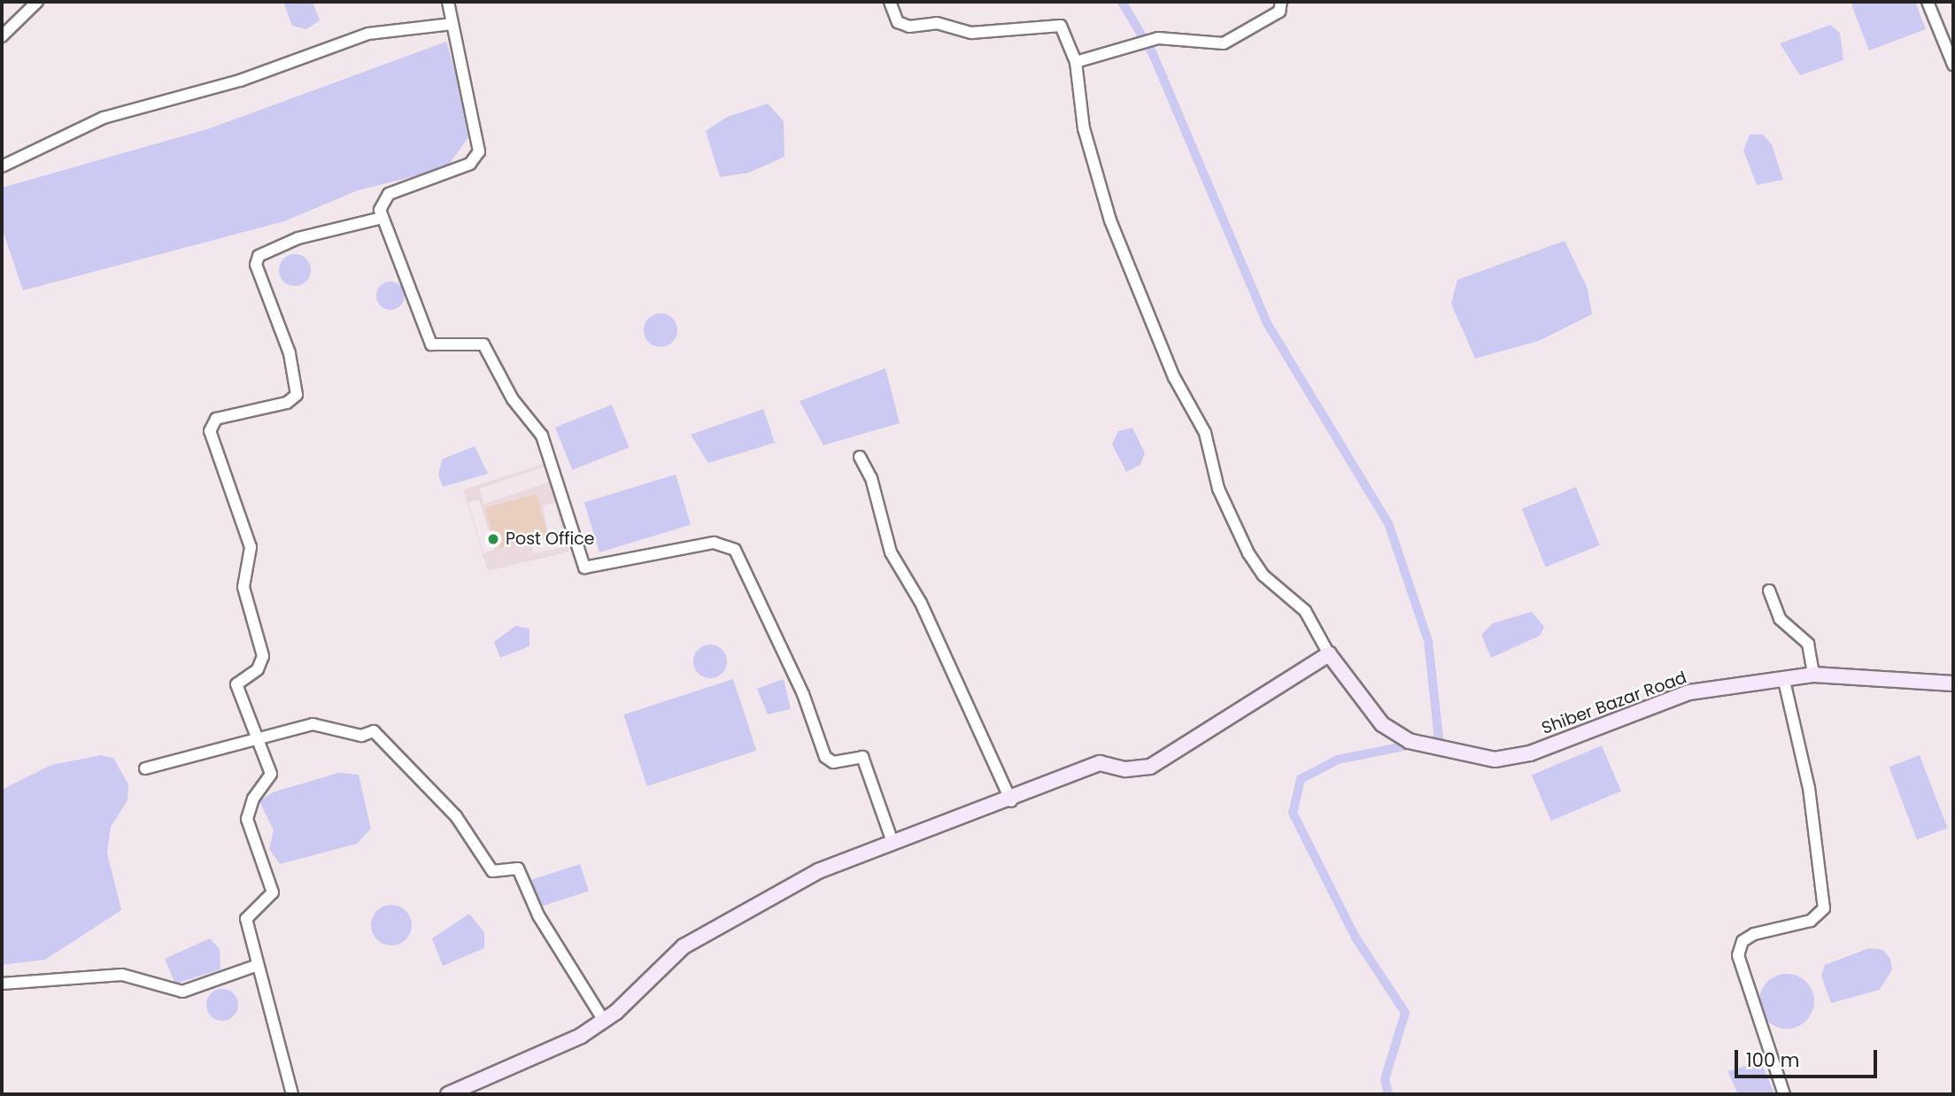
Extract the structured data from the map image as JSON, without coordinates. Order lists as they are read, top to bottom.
{
  "streets": {
    "street": ["Shiber Bazar Road"]
  },
  "places": ["Post Office"],
  "scale_bar": "100 m"
}
